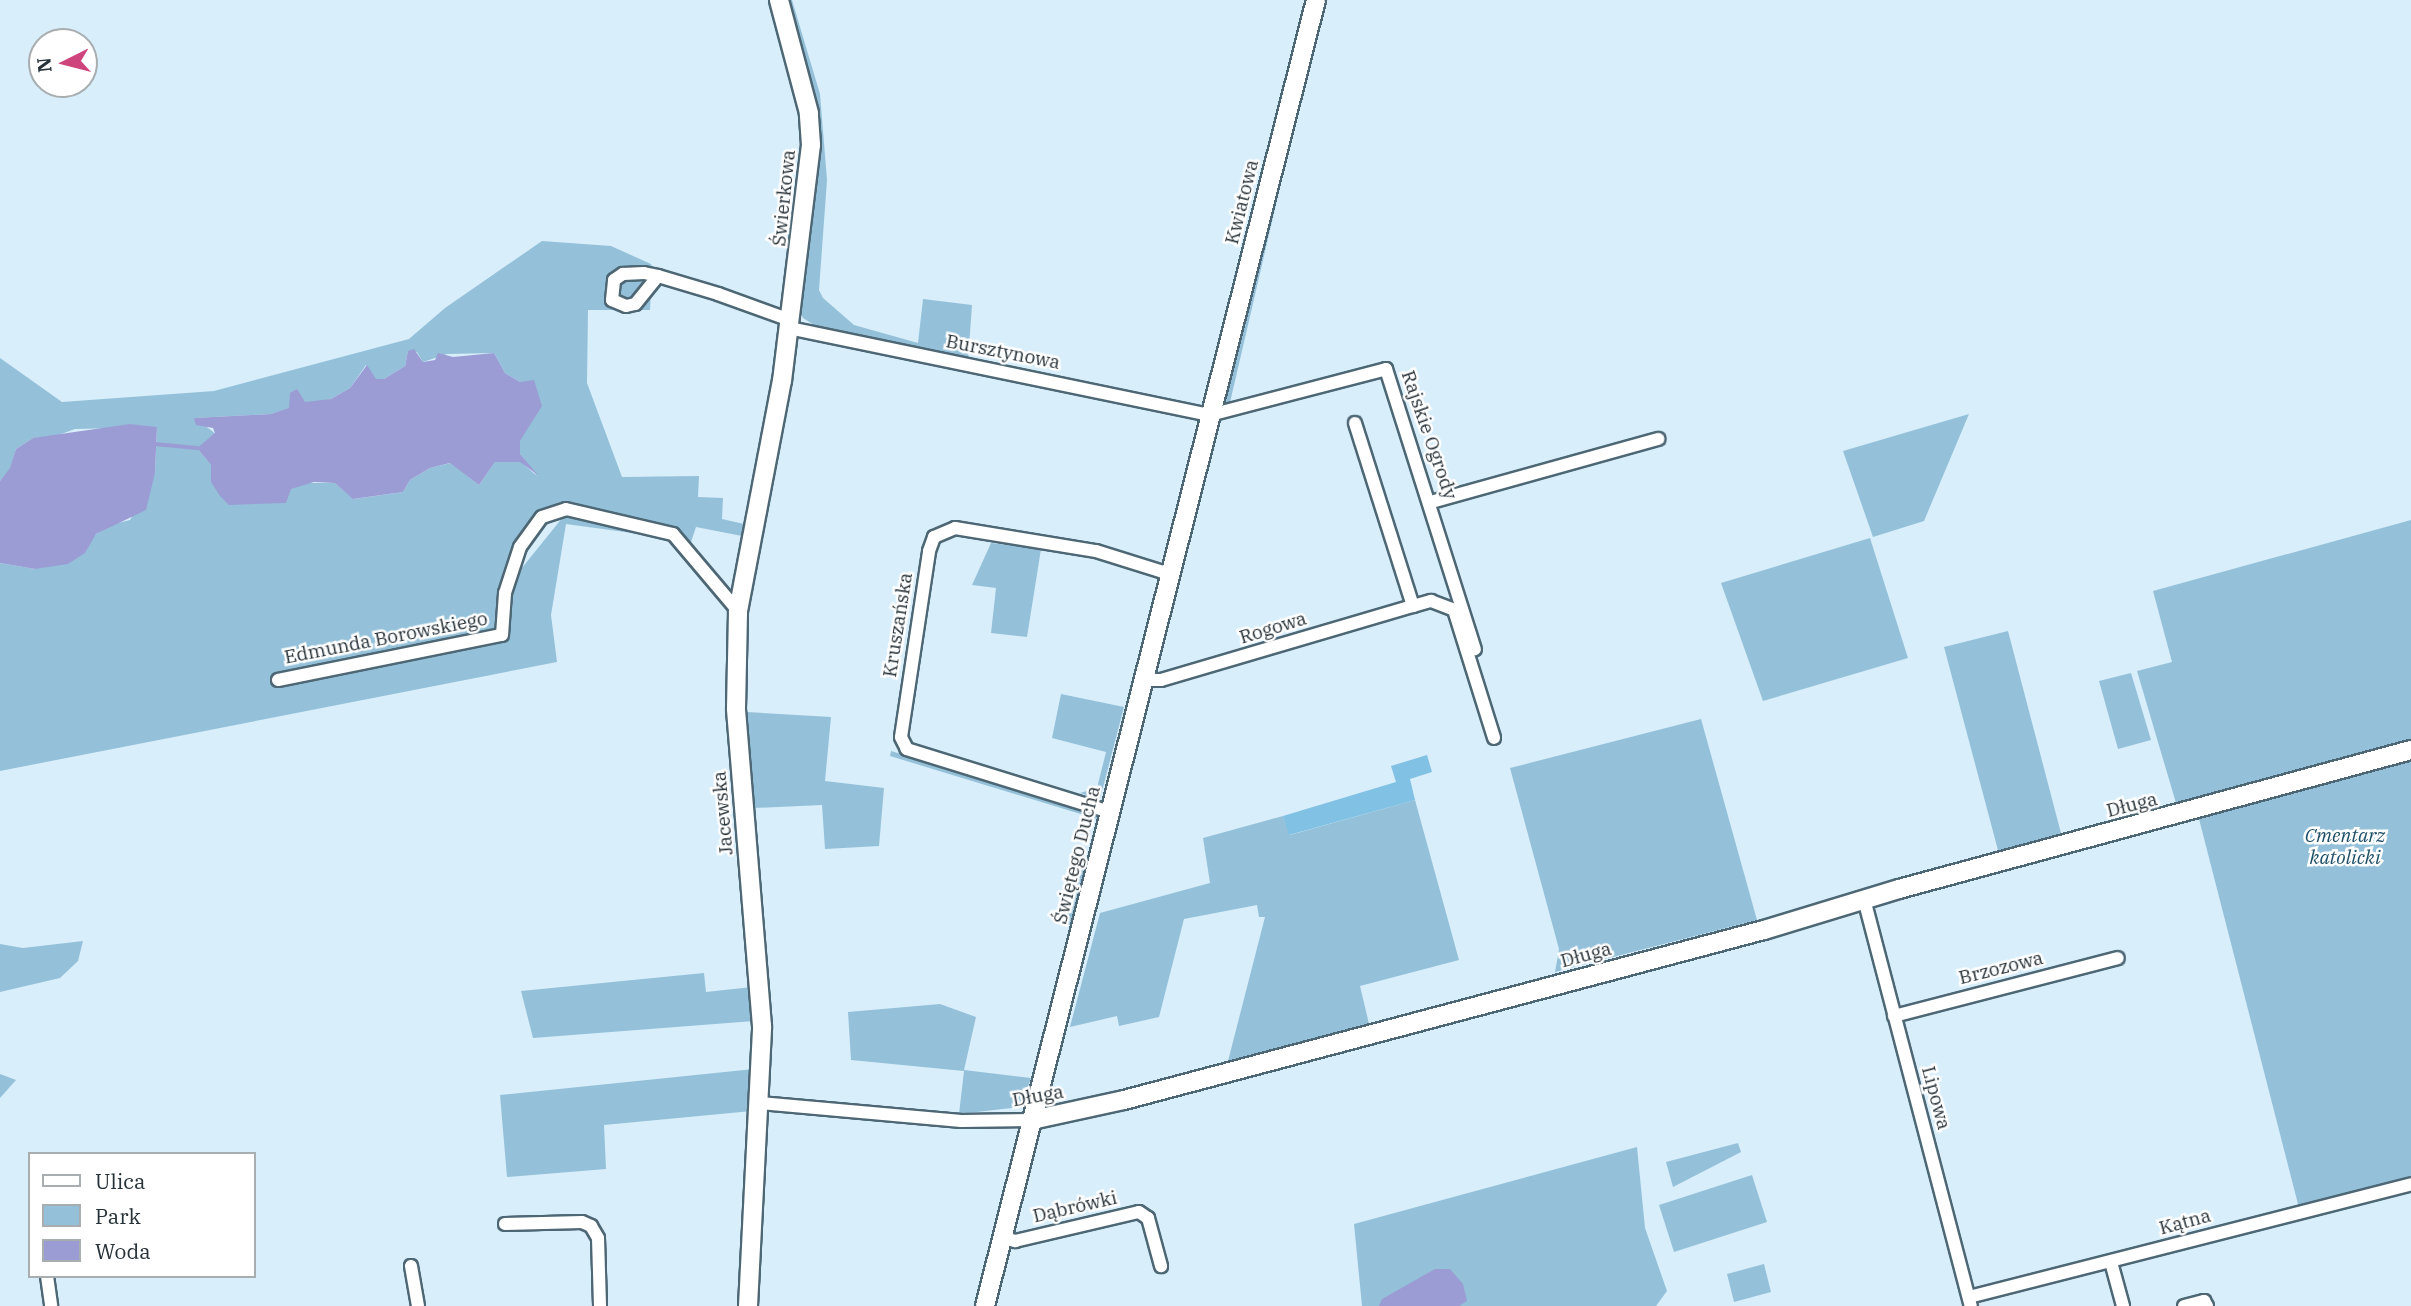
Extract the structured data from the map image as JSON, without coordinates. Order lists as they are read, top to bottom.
{
  "streets": {
    "street": [
      "Świerkowa",
      "Kwiatowa",
      "Bursztynowa",
      "Rajskie Ogrody",
      "Kruszańska",
      "Rogowa",
      "Edmunda Borowskiego",
      "Długa",
      "Jacewska",
      "Świętego Ducha",
      "Brzozowa",
      "Lipowa",
      "Dąbrówki",
      "Kątna"
    ]
  },
  "crossings": [
    ["Świerkowa", "Bursztynowa"],
    ["Świerkowa", "Jacewska"],
    ["Kwiatowa", "Bursztynowa"],
    ["Kwiatowa", "Rajskie Ogrody"],
    ["Kwiatowa", "Świętego Ducha"],
    ["Bursztynowa", "Rajskie Ogrody"],
    ["Bursztynowa", "Jacewska"],
    ["Bursztynowa", "Świętego Ducha"],
    ["Rajskie Ogrody", "Świętego Ducha"],
    ["Kruszańska", "Świętego Ducha"],
    ["Rogowa", "Świętego Ducha"],
    ["Edmunda Borowskiego", "Jacewska"],
    ["Długa", "Jacewska"],
    ["Długa", "Świętego Ducha"],
    ["Długa", "Lipowa"],
    ["Świętego Ducha", "Dąbrówki"],
    ["Brzozowa", "Lipowa"],
    ["Lipowa", "Kątna"]
  ],
  "parks": ["Cmentarz katolicki"],
  "legend": ["Ulica", "Park", "Woda"],
  "north": "left"
}
